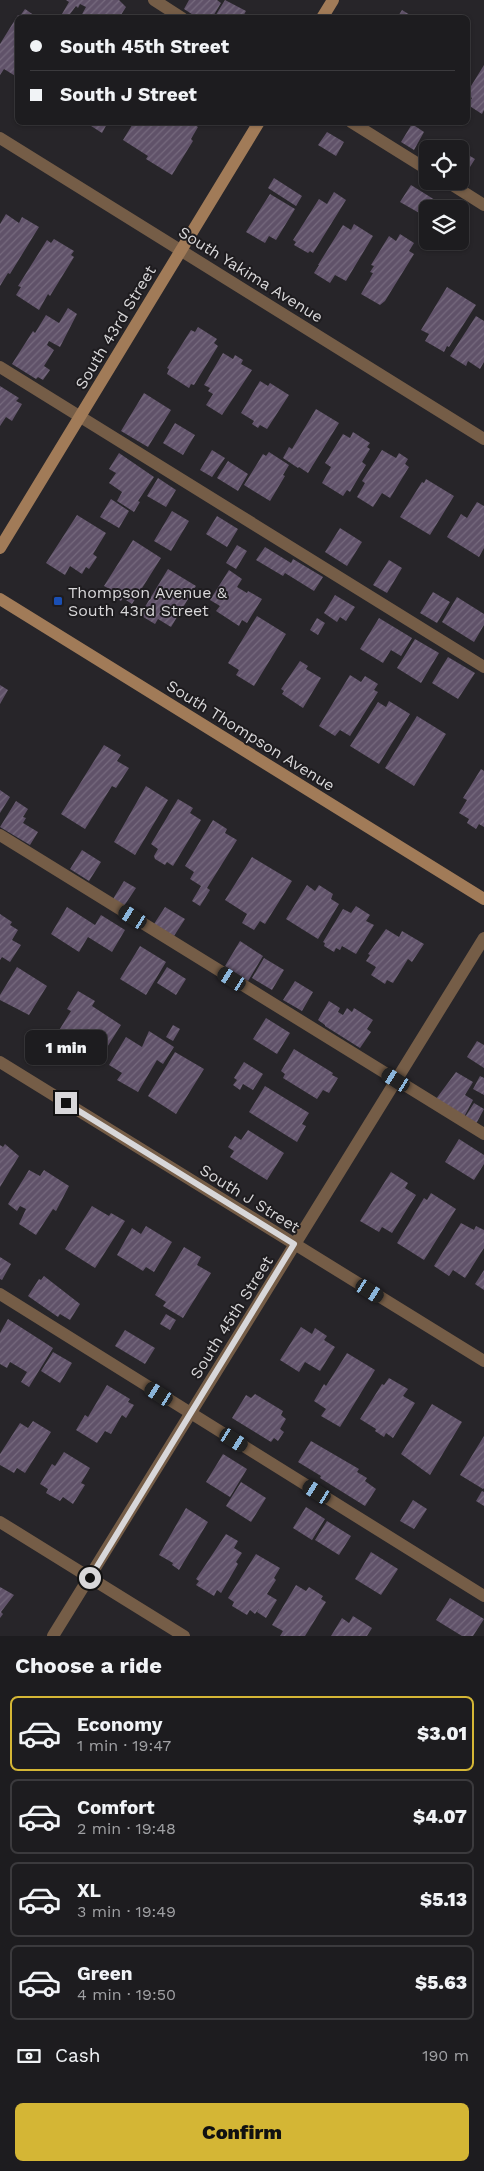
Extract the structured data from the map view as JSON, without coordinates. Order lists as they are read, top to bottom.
{
  "streets": {
    "main road": ["South 43rd Street", "South Thompson Avenue"],
    "street": ["South Yakima Avenue", "South J Street", "South 45th Street"]
  },
  "crossings": [
    ["South Yakima Avenue", "South 43rd Street"],
    ["South J Street", "South 45th Street"]
  ],
  "places": {
    "transit": ["Thompson Avenue & South 43rd Street"]
  },
  "page": {
    "banner": ["South 45th Street", "South J Street"],
    "bubble": "1 min",
    "heading": "Choose a ride",
    "list": [
      {
        "name": "Economy",
        "note": "1 min · 19:47",
        "value": "$3.01"
      },
      {
        "name": "Comfort",
        "note": "2 min · 19:48",
        "value": "$4.07"
      },
      {
        "name": "XL",
        "note": "3 min · 19:49",
        "value": "$5.13"
      },
      {
        "name": "Green",
        "note": "4 min · 19:50",
        "value": "$5.63"
      }
    ],
    "pay": ["Cash", "190 m"],
    "buttons": "Confirm"
  }
}
